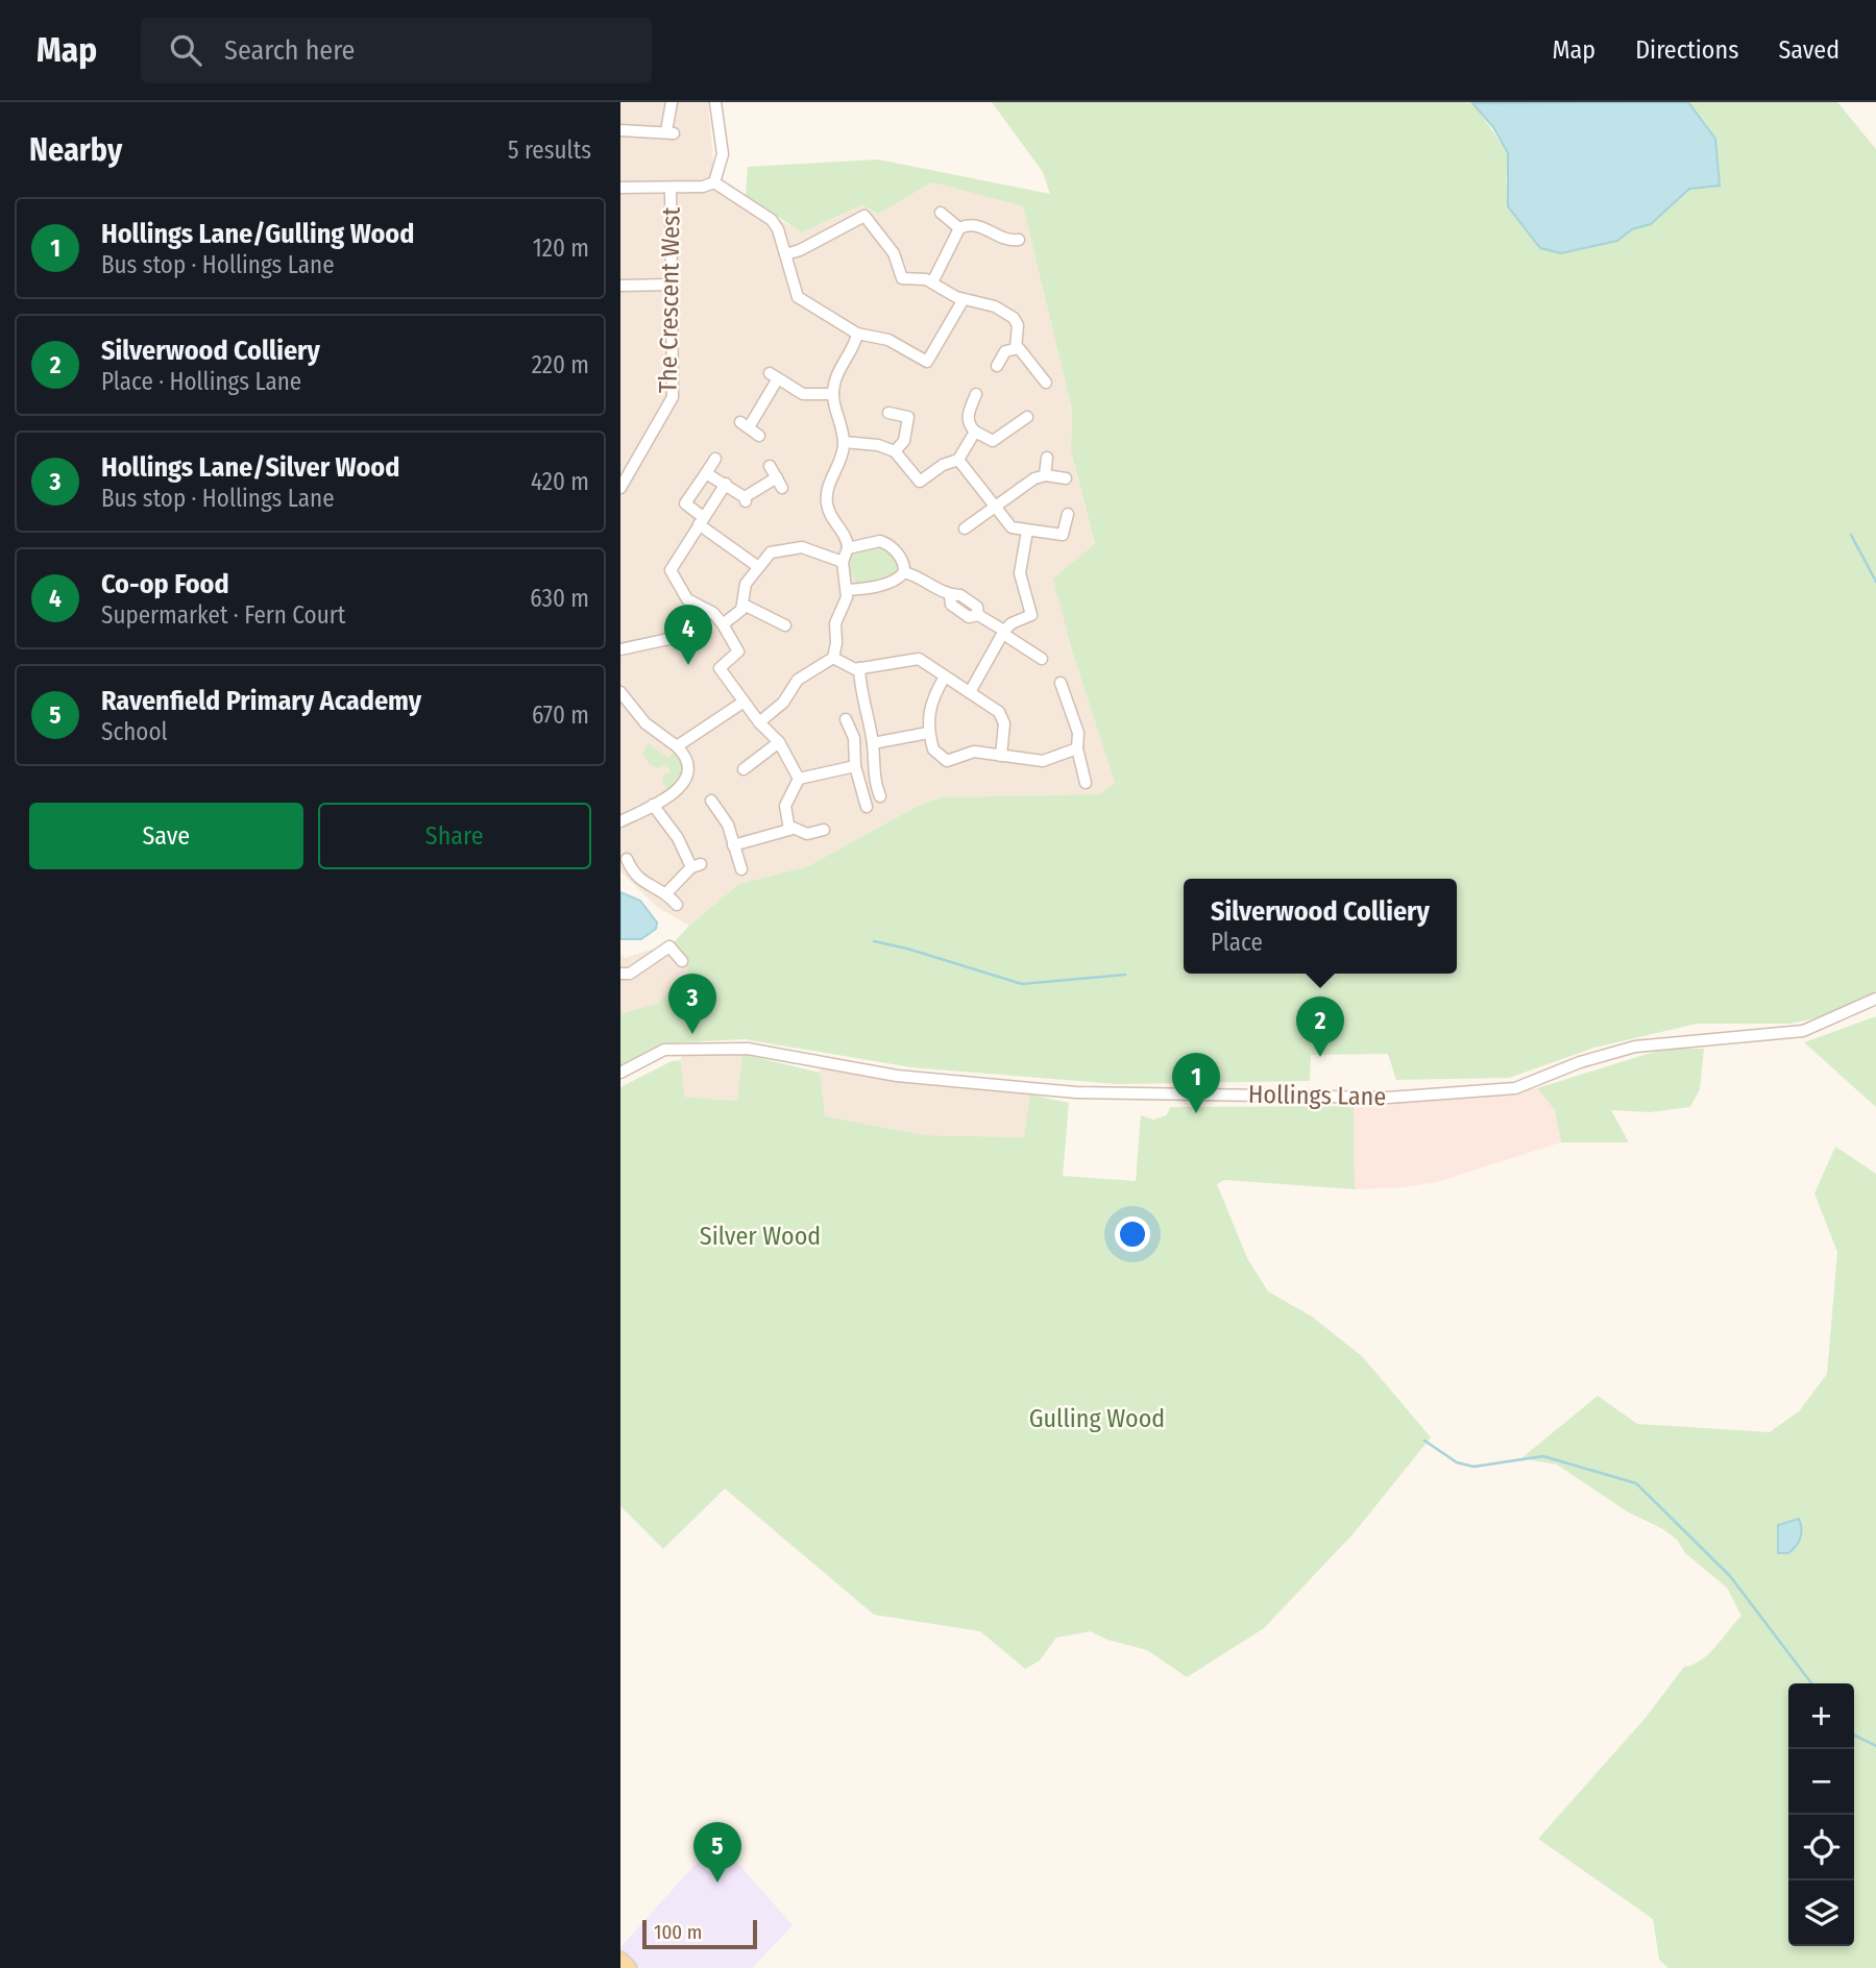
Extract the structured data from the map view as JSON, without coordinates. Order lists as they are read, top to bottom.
{
  "streets": {
    "street": ["The Crescent West", "Hollings Lane"]
  },
  "parks": ["Silver Wood", "Gulling Wood"],
  "scale_bar": "100 m",
  "page": {
    "header": "Map",
    "search": "Search here",
    "nav": ["Map", "Directions", "Saved"],
    "heading": ["Nearby", "5 results"],
    "list": [
      {
        "mark": "1",
        "name": "Hollings Lane/Gulling Wood",
        "note": "Bus stop · Hollings Lane",
        "value": "120 m"
      },
      {
        "mark": "2",
        "name": "Silverwood Colliery",
        "note": "Place · Hollings Lane",
        "value": "220 m"
      },
      {
        "mark": "3",
        "name": "Hollings Lane/Silver Wood",
        "note": "Bus stop · Hollings Lane",
        "value": "420 m"
      },
      {
        "mark": "4",
        "name": "Co-op Food",
        "note": "Supermarket · Fern Court",
        "value": "630 m"
      },
      {
        "mark": "5",
        "name": "Ravenfield Primary Academy",
        "note": "School",
        "value": "670 m"
      }
    ],
    "pins": [
      "4",
      "3",
      "2",
      "1",
      "5"
    ],
    "buttons": ["Save", "Share"],
    "popup": ["Silverwood Colliery", "Place"],
    "map_buttons": ["+", "−"],
    "scale": "100 m"
  }
}
